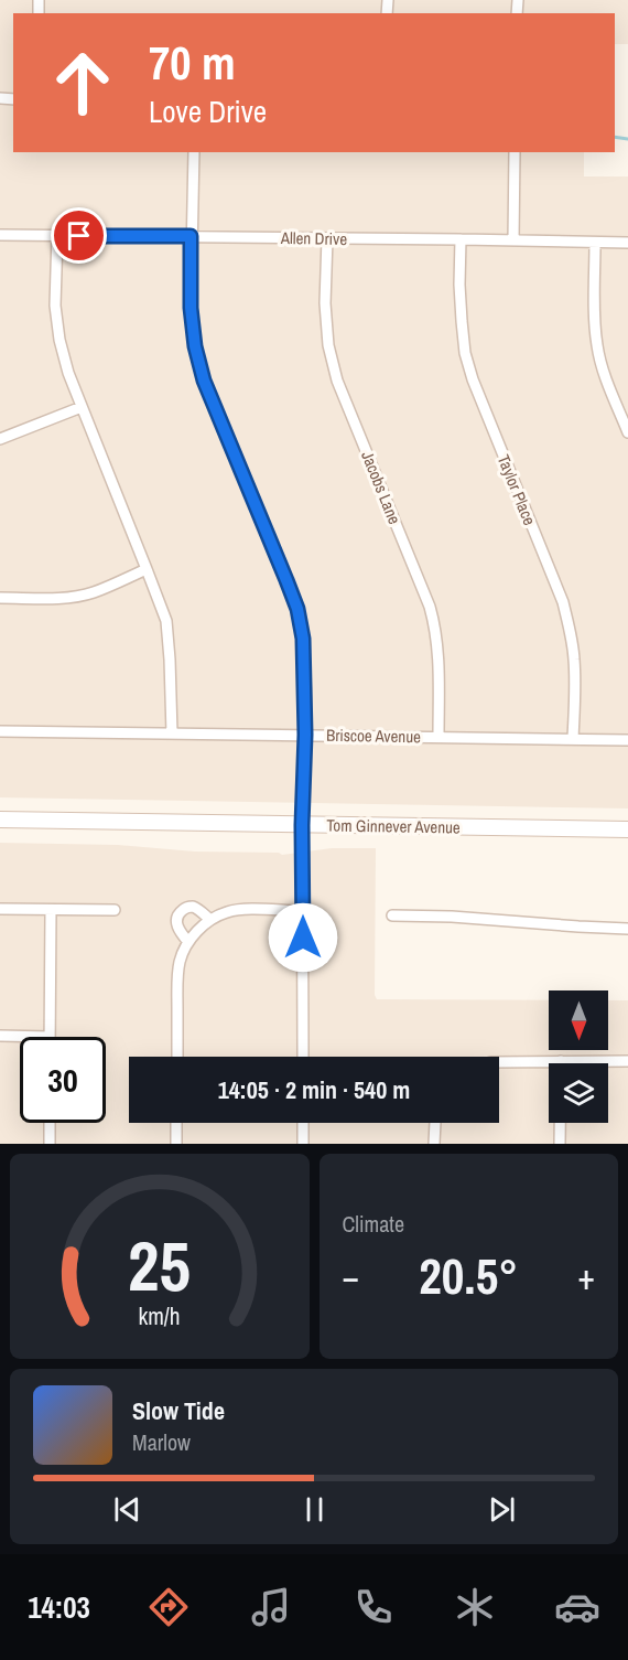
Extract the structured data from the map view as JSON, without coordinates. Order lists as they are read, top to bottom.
{
  "streets": {
    "main road": ["Tom Ginnever Avenue"],
    "street": [
      "Allen Drive",
      "Jacobs Lane",
      "Taylor Place",
      "Briscoe Avenue"
    ]
  },
  "crossings": [
    ["Allen Drive", "Jacobs Lane"],
    ["Allen Drive", "Taylor Place"],
    ["Jacobs Lane", "Briscoe Avenue"],
    ["Taylor Place", "Briscoe Avenue"]
  ],
  "north": "bottom",
  "page": {
    "turn": ["70 m", "Love Drive"],
    "limit": "30",
    "trip": "14:05 · 2 min · 540 m",
    "tile": "Climate",
    "heat": ["−", "20.5°", "+"],
    "song": ["Slow Tide", "Marlow"],
    "tabs": "14:03",
    "gauge": ["25", "km/h"]
  }
}
